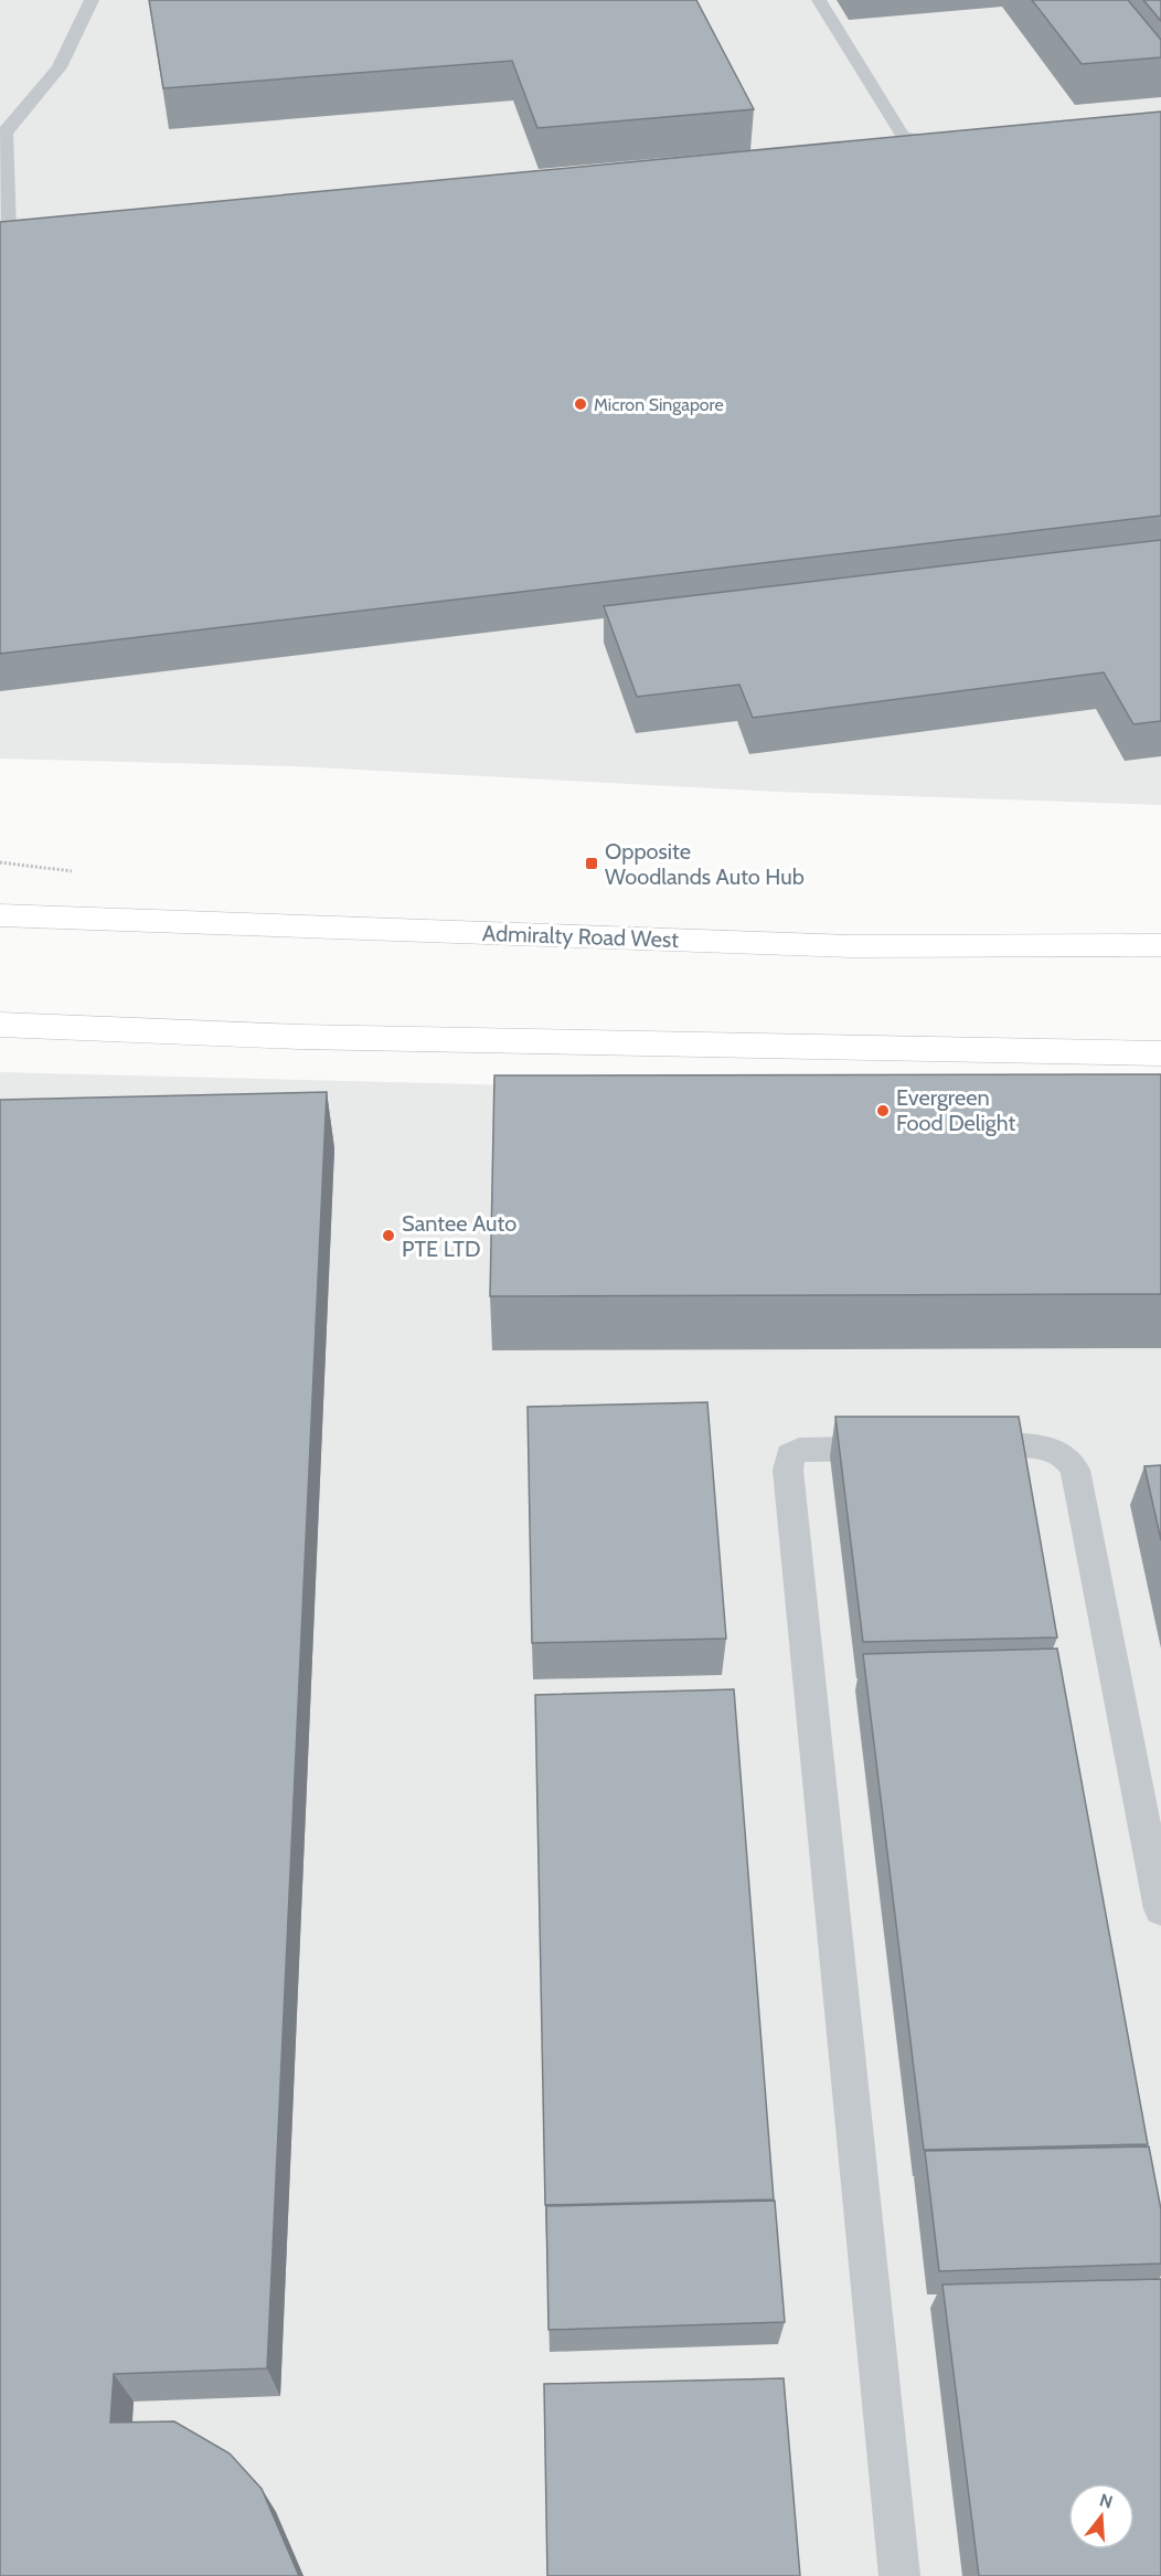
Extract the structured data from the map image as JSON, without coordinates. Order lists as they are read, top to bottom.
{
  "streets": {
    "main road": ["Admiralty Road West"]
  },
  "places": {
    "other": ["Micron Singapore", "Evergreen Food Delight", "Santee Auto PTE LTD"],
    "transit": ["Opposite Woodlands Auto Hub"]
  },
  "north": "top"
}
